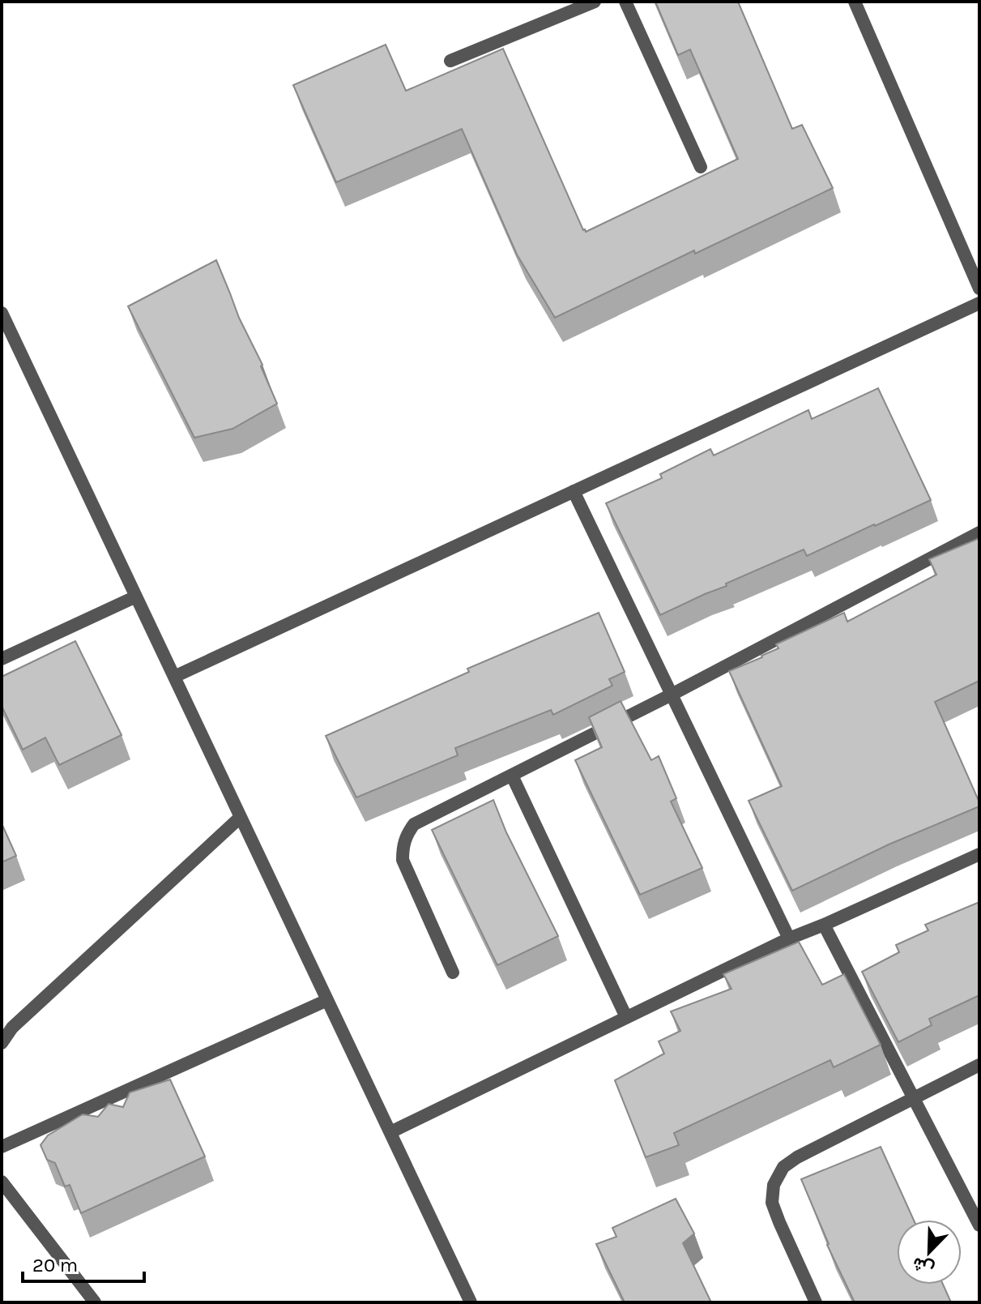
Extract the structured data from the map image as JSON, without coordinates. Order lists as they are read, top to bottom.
{
  "scale_bar": "20 m",
  "north": "bottom left"
}
